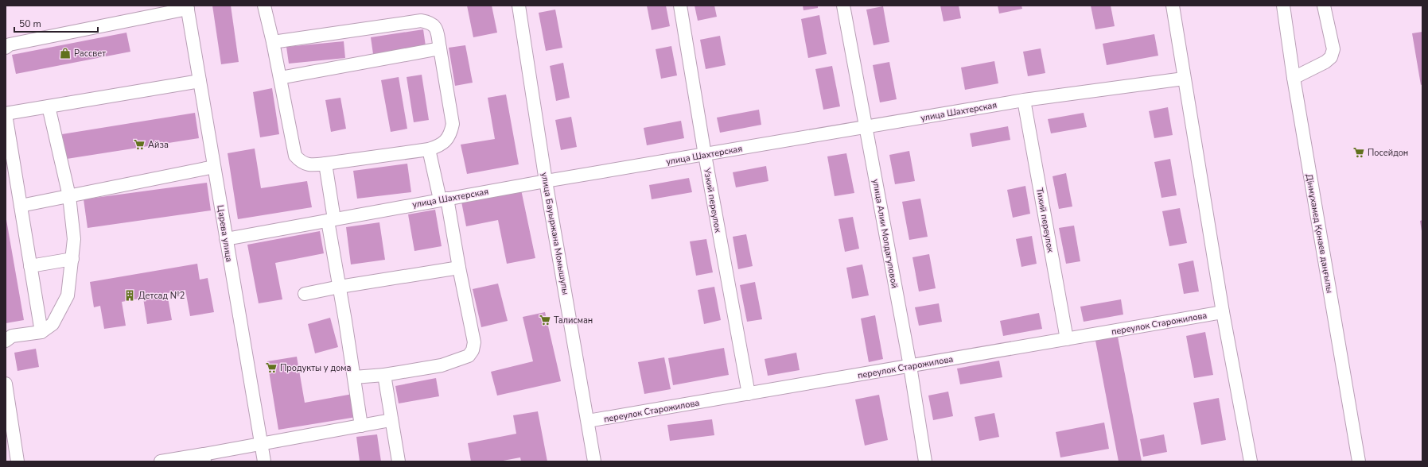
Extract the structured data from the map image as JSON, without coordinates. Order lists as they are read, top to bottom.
{
  "streets": {
    "street": [
      "улица Шахтерская",
      "Узкий переулок",
      "Тихий переулок",
      "Царева улица",
      "улица Бауыржана Момышулы",
      "улица Алии Молдагуловой",
      "Дінмұхамед Қонаев даңғылы",
      "переулок Старожилова"
    ]
  },
  "crossings": [
    ["улица Шахтерская", "Узкий переулок"],
    ["улица Шахтерская", "Тихий переулок"],
    ["улица Шахтерская", "Царева улица"],
    ["улица Шахтерская", "улица Бауыржана Момышулы"],
    ["улица Шахтерская", "улица Алии Молдагуловой"],
    ["Узкий переулок", "переулок Старожилова"],
    ["Тихий переулок", "переулок Старожилова"],
    ["улица Бауыржана Момышулы", "переулок Старожилова"],
    ["улица Алии Молдагуловой", "переулок Старожилова"]
  ],
  "places": {
    "shop": ["Рассвет"],
    "supermarket": [
      "Айза",
      "Посейдон",
      "Талисман",
      "Продукты у дома"
    ],
    "building": ["Детсад №2"]
  },
  "scale_bar": "50 m"
}
